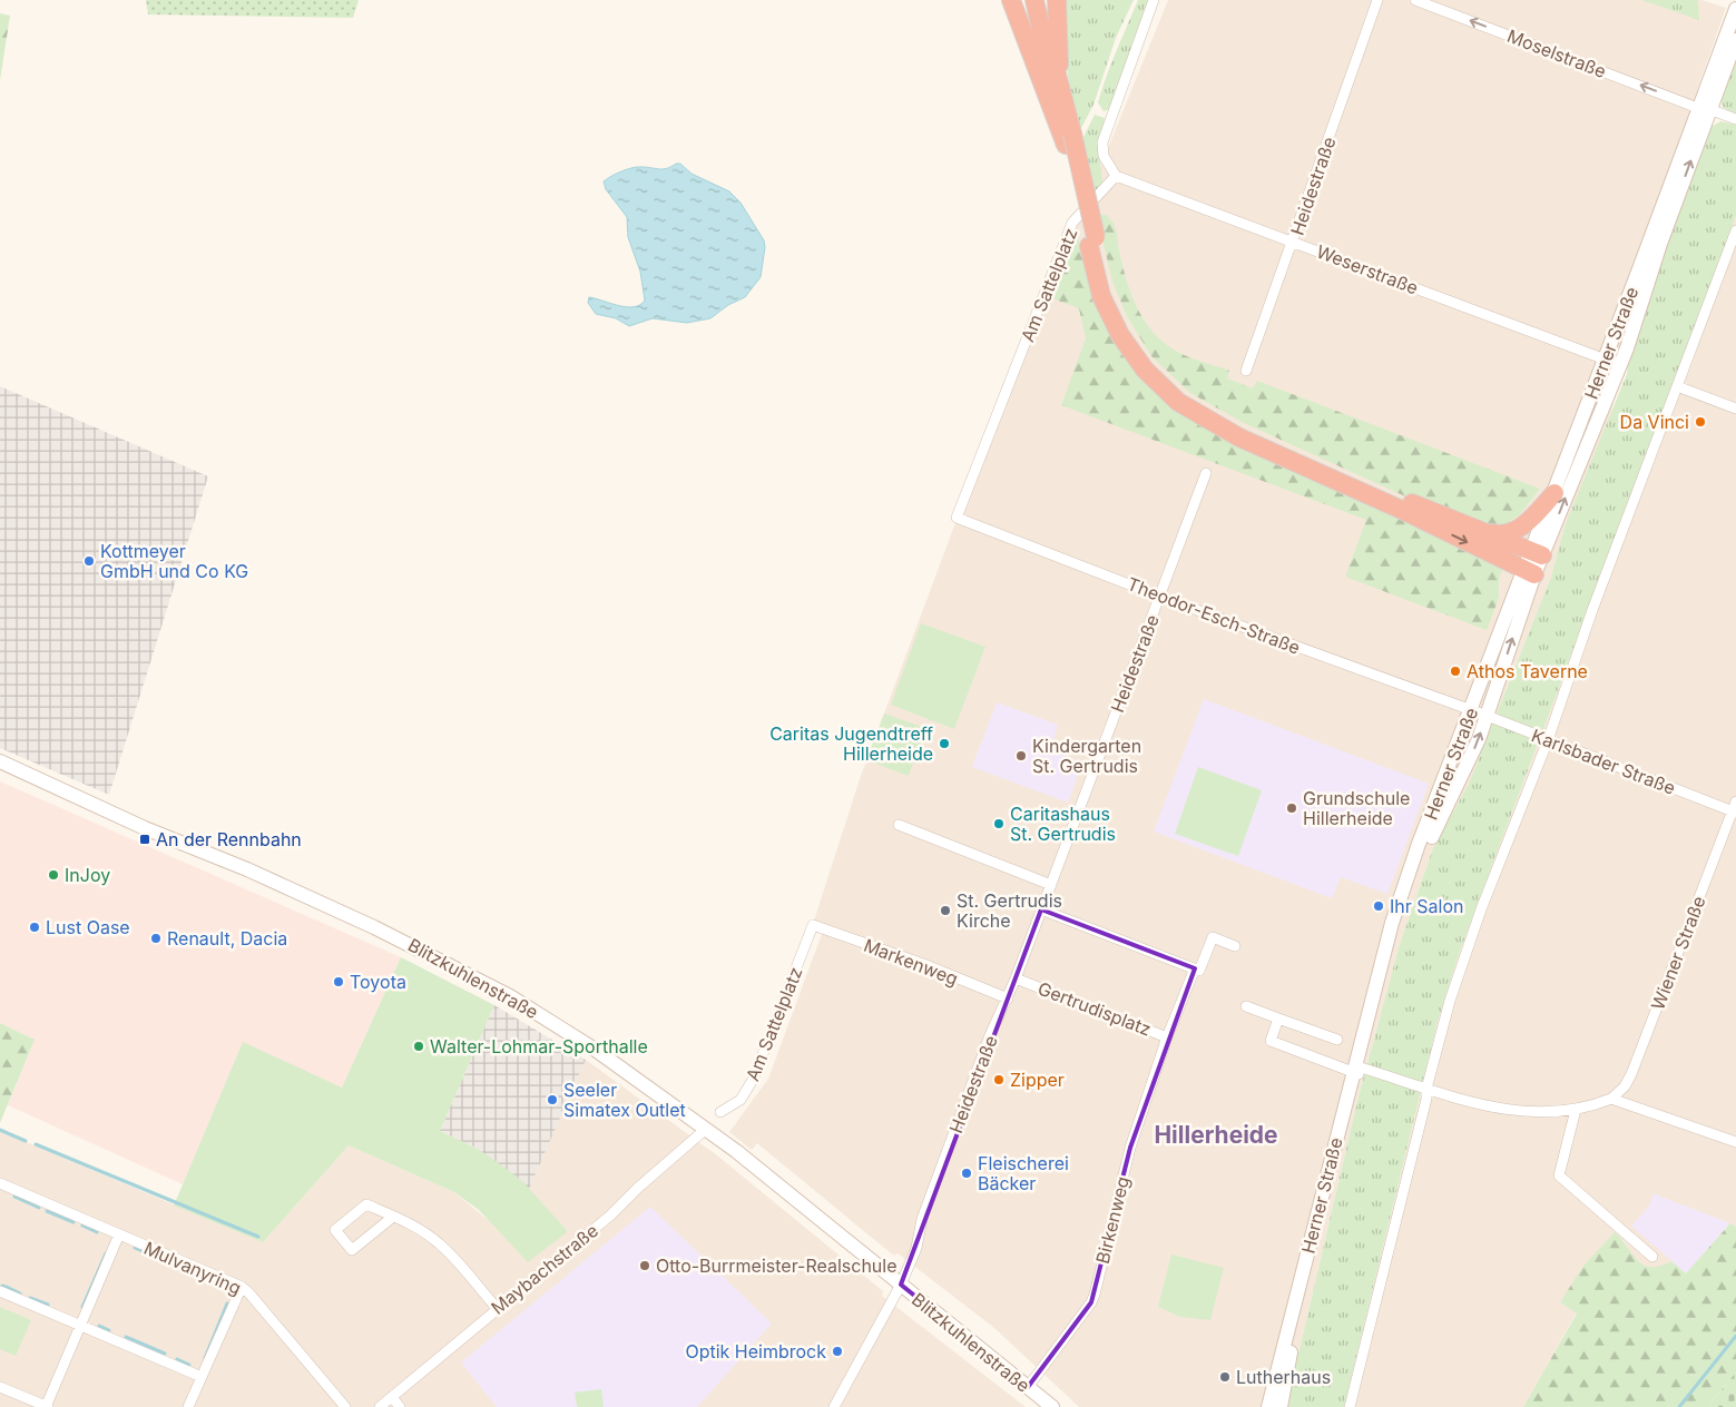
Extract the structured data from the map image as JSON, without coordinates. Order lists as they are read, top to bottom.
{
  "streets": {
    "main road": ["Herner Straße", "Blitzkuhlenstraße"],
    "street": [
      "Moselstraße",
      "Heidestraße",
      "Weserstraße",
      "Am Sattelplatz",
      "Theodor-Esch-Straße",
      "Karlsbader Straße",
      "Wiener Straße",
      "Markenweg",
      "Gertrudisplatz",
      "Birkenweg",
      "Mulvanyring",
      "Maybachstraße"
    ]
  },
  "crossings": [
    ["Moselstraße", "Herner Straße"],
    ["Heidestraße", "Weserstraße"],
    ["Heidestraße", "Theodor-Esch-Straße"],
    ["Heidestraße", "Markenweg"],
    ["Heidestraße", "Blitzkuhlenstraße"],
    ["Heidestraße", "Gertrudisplatz"],
    ["Weserstraße", "Am Sattelplatz"],
    ["Weserstraße", "Herner Straße"],
    ["Am Sattelplatz", "Theodor-Esch-Straße"],
    ["Am Sattelplatz", "Markenweg"],
    ["Herner Straße", "Theodor-Esch-Straße"],
    ["Herner Straße", "Karlsbader Straße"],
    ["Theodor-Esch-Straße", "Karlsbader Straße"],
    ["Karlsbader Straße", "Wiener Straße"],
    ["Blitzkuhlenstraße", "Birkenweg"],
    ["Blitzkuhlenstraße", "Maybachstraße"],
    ["Gertrudisplatz", "Birkenweg"]
  ],
  "one_way": ["Moselstraße"],
  "districts": ["Hillerheide"],
  "places": {
    "other": [
      "Da Vinci",
      "Kottmeyer GmbH und Co KG",
      "Athos Taverne",
      "Caritas Jugendtreff Hillerheide",
      "Kindergarten St. Gertrudis",
      "Grundschule Hillerheide",
      "Caritashaus St. Gertrudis",
      "InJoy",
      "Ihr Salon",
      "St. Gertrudis Kirche",
      "Lust Oase",
      "Renault, Dacia",
      "Toyota",
      "Walter-Lohmar-Sporthalle",
      "Zipper",
      "Seeler Simatex Outlet",
      "Fleischerei Bäcker",
      "Otto-Burrmeister-Realschule",
      "Optik Heimbrock",
      "Lutherhaus"
    ],
    "transit": ["An der Rennbahn"]
  }
}
